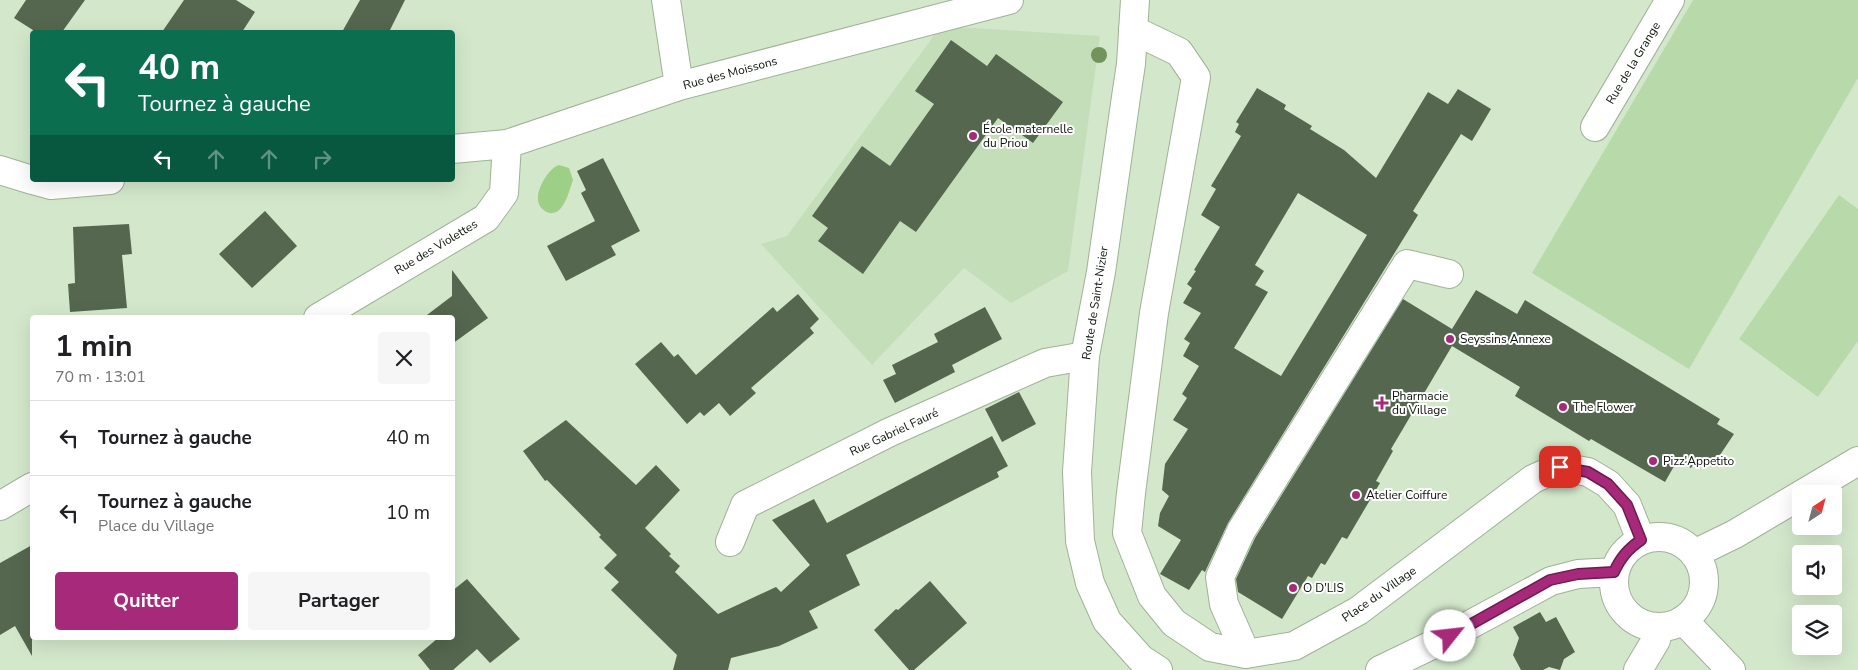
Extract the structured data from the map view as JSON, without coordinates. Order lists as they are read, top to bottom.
{
  "streets": {
    "street": [
      "Rue de la Grange",
      "Rue des Moissons",
      "Rue des Violettes",
      "Route de Saint-Nizier",
      "Rue Gabriel Fauré",
      "Place du Village"
    ]
  },
  "crossings": [
    ["Rue des Moissons", "Rue des Violettes"],
    ["Route de Saint-Nizier", "Rue Gabriel Fauré"]
  ],
  "places": {
    "other": [
      "École maternelle du Priou",
      "Seyssins Annexe",
      "The Flower",
      "Pizz'Appetito",
      "Atelier Coiffure",
      "O D'LIS"
    ],
    "health": ["Pharmacie du Village"]
  },
  "north": "top right",
  "page": {
    "turn": ["40 m", "Tournez à gauche"],
    "heading": ["1 min", "70 m · 13:01"],
    "list": [
      {
        "name": "Tournez à gauche",
        "value": "40 m"
      },
      {
        "name": "Tournez à gauche",
        "note": "Place du Village",
        "value": "10 m"
      }
    ],
    "buttons": ["Quitter", "Partager"]
  }
}
